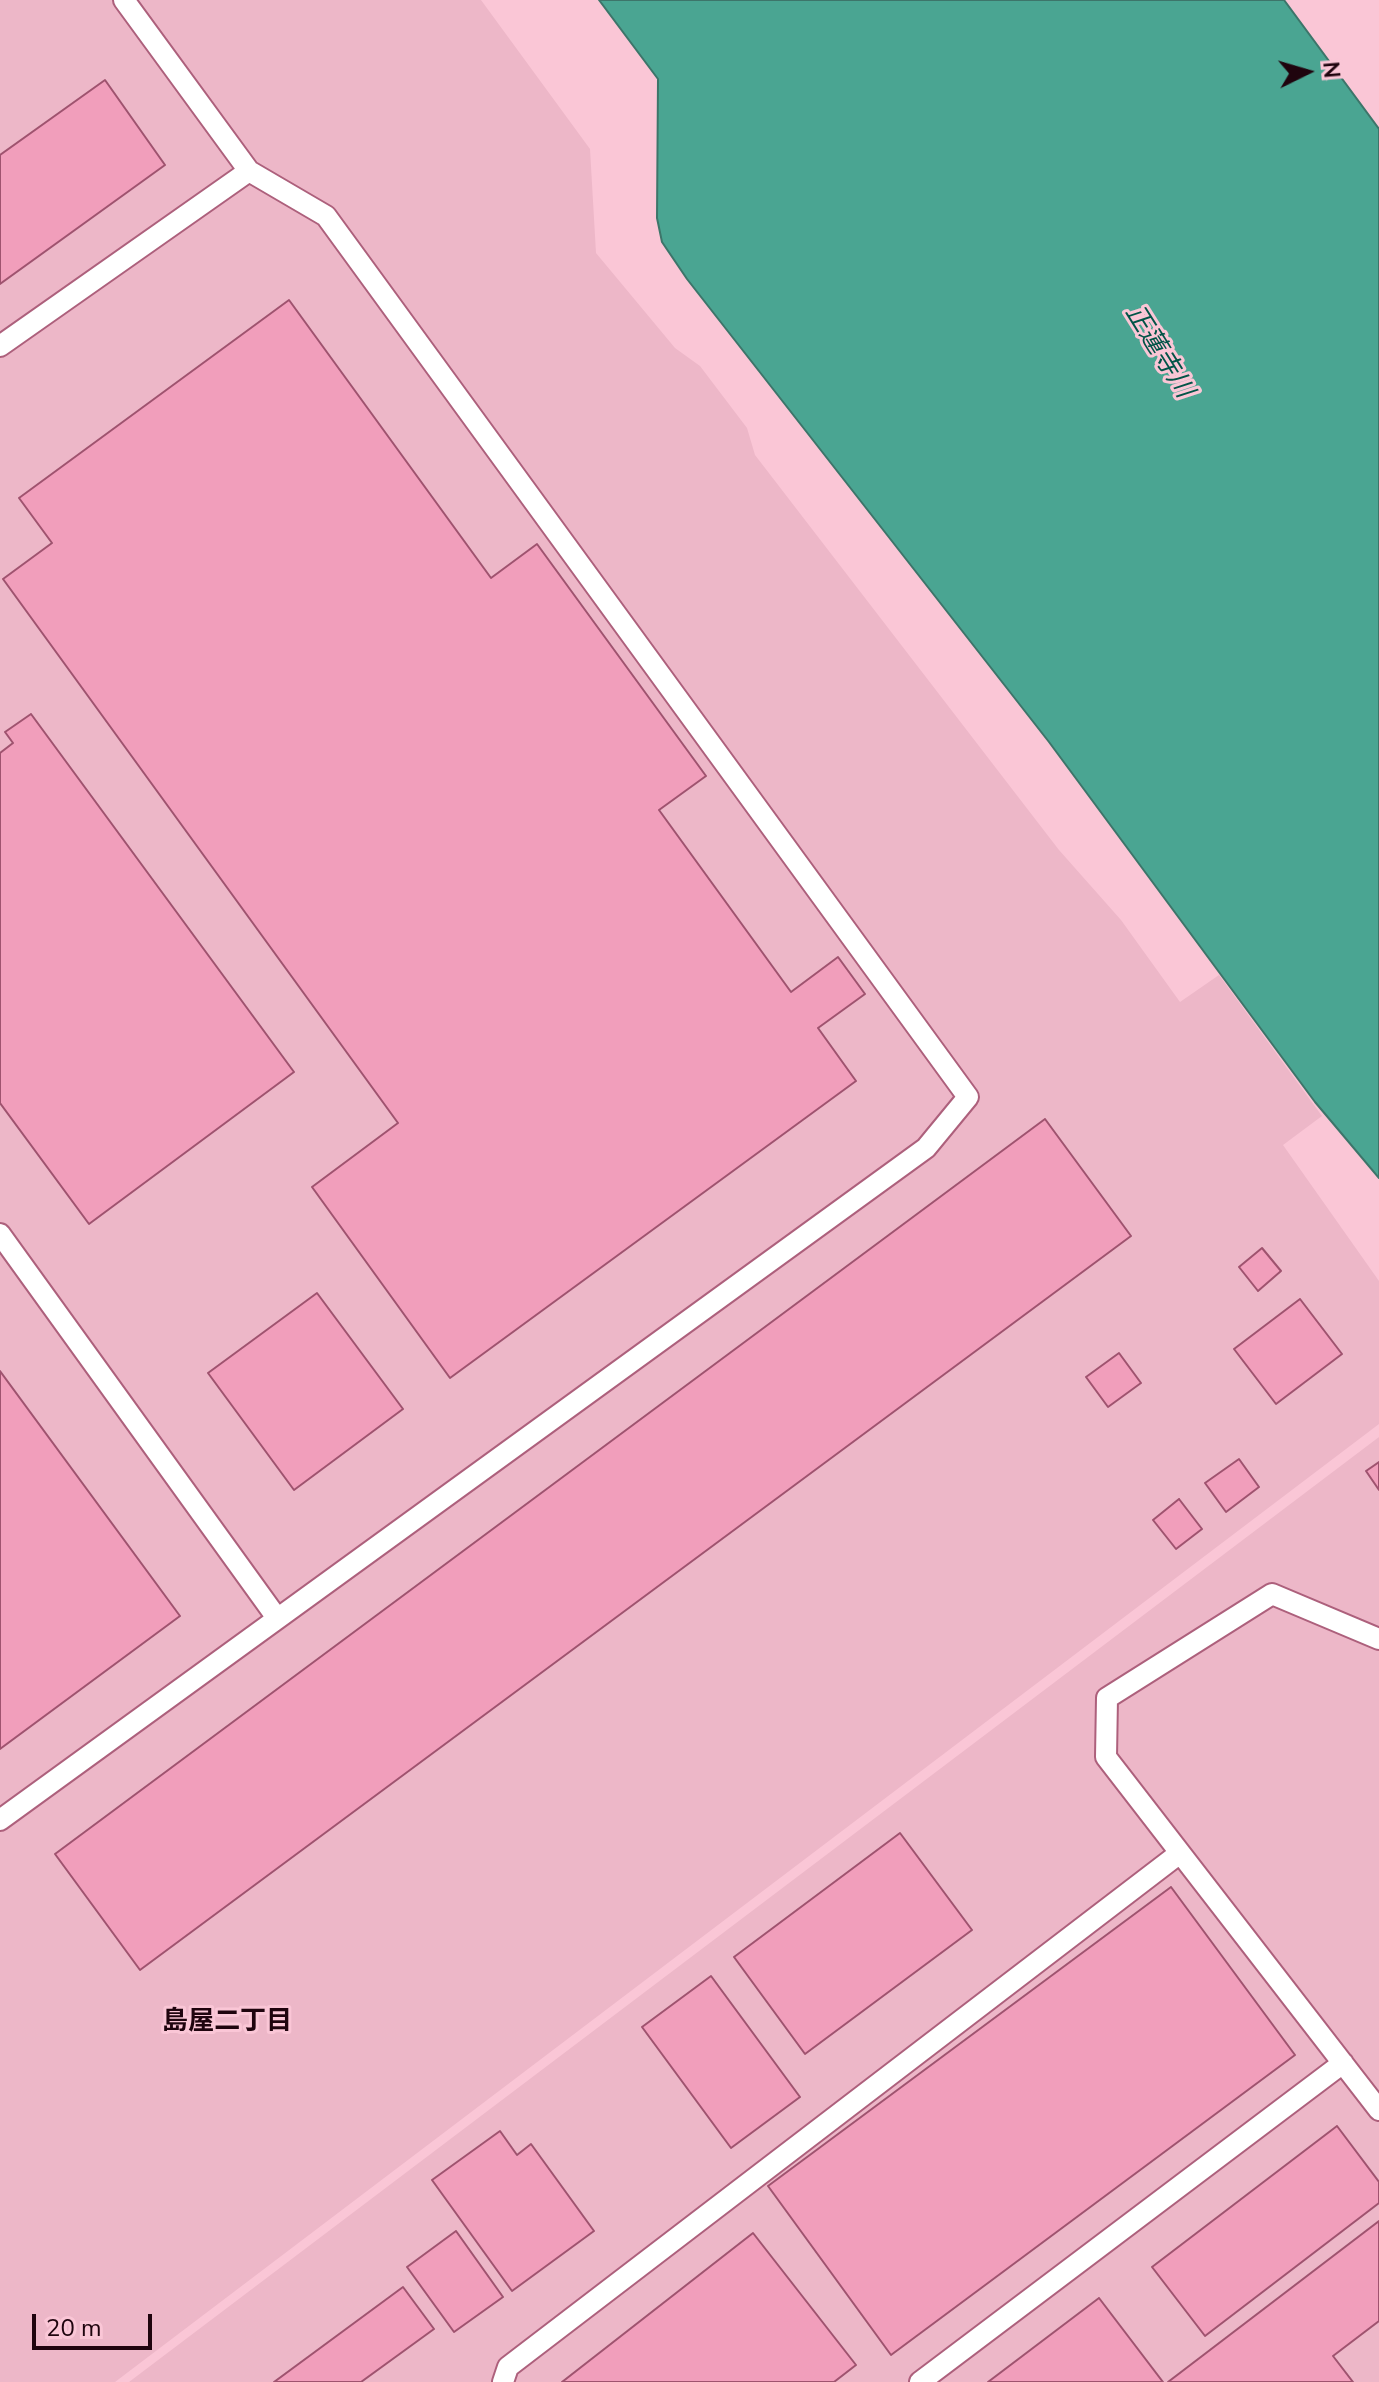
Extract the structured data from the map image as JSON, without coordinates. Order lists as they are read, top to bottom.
{
  "districts": ["島屋二丁目"],
  "water": ["正蓮寺川"],
  "scale_bar": "20 m",
  "north": "right"
}
